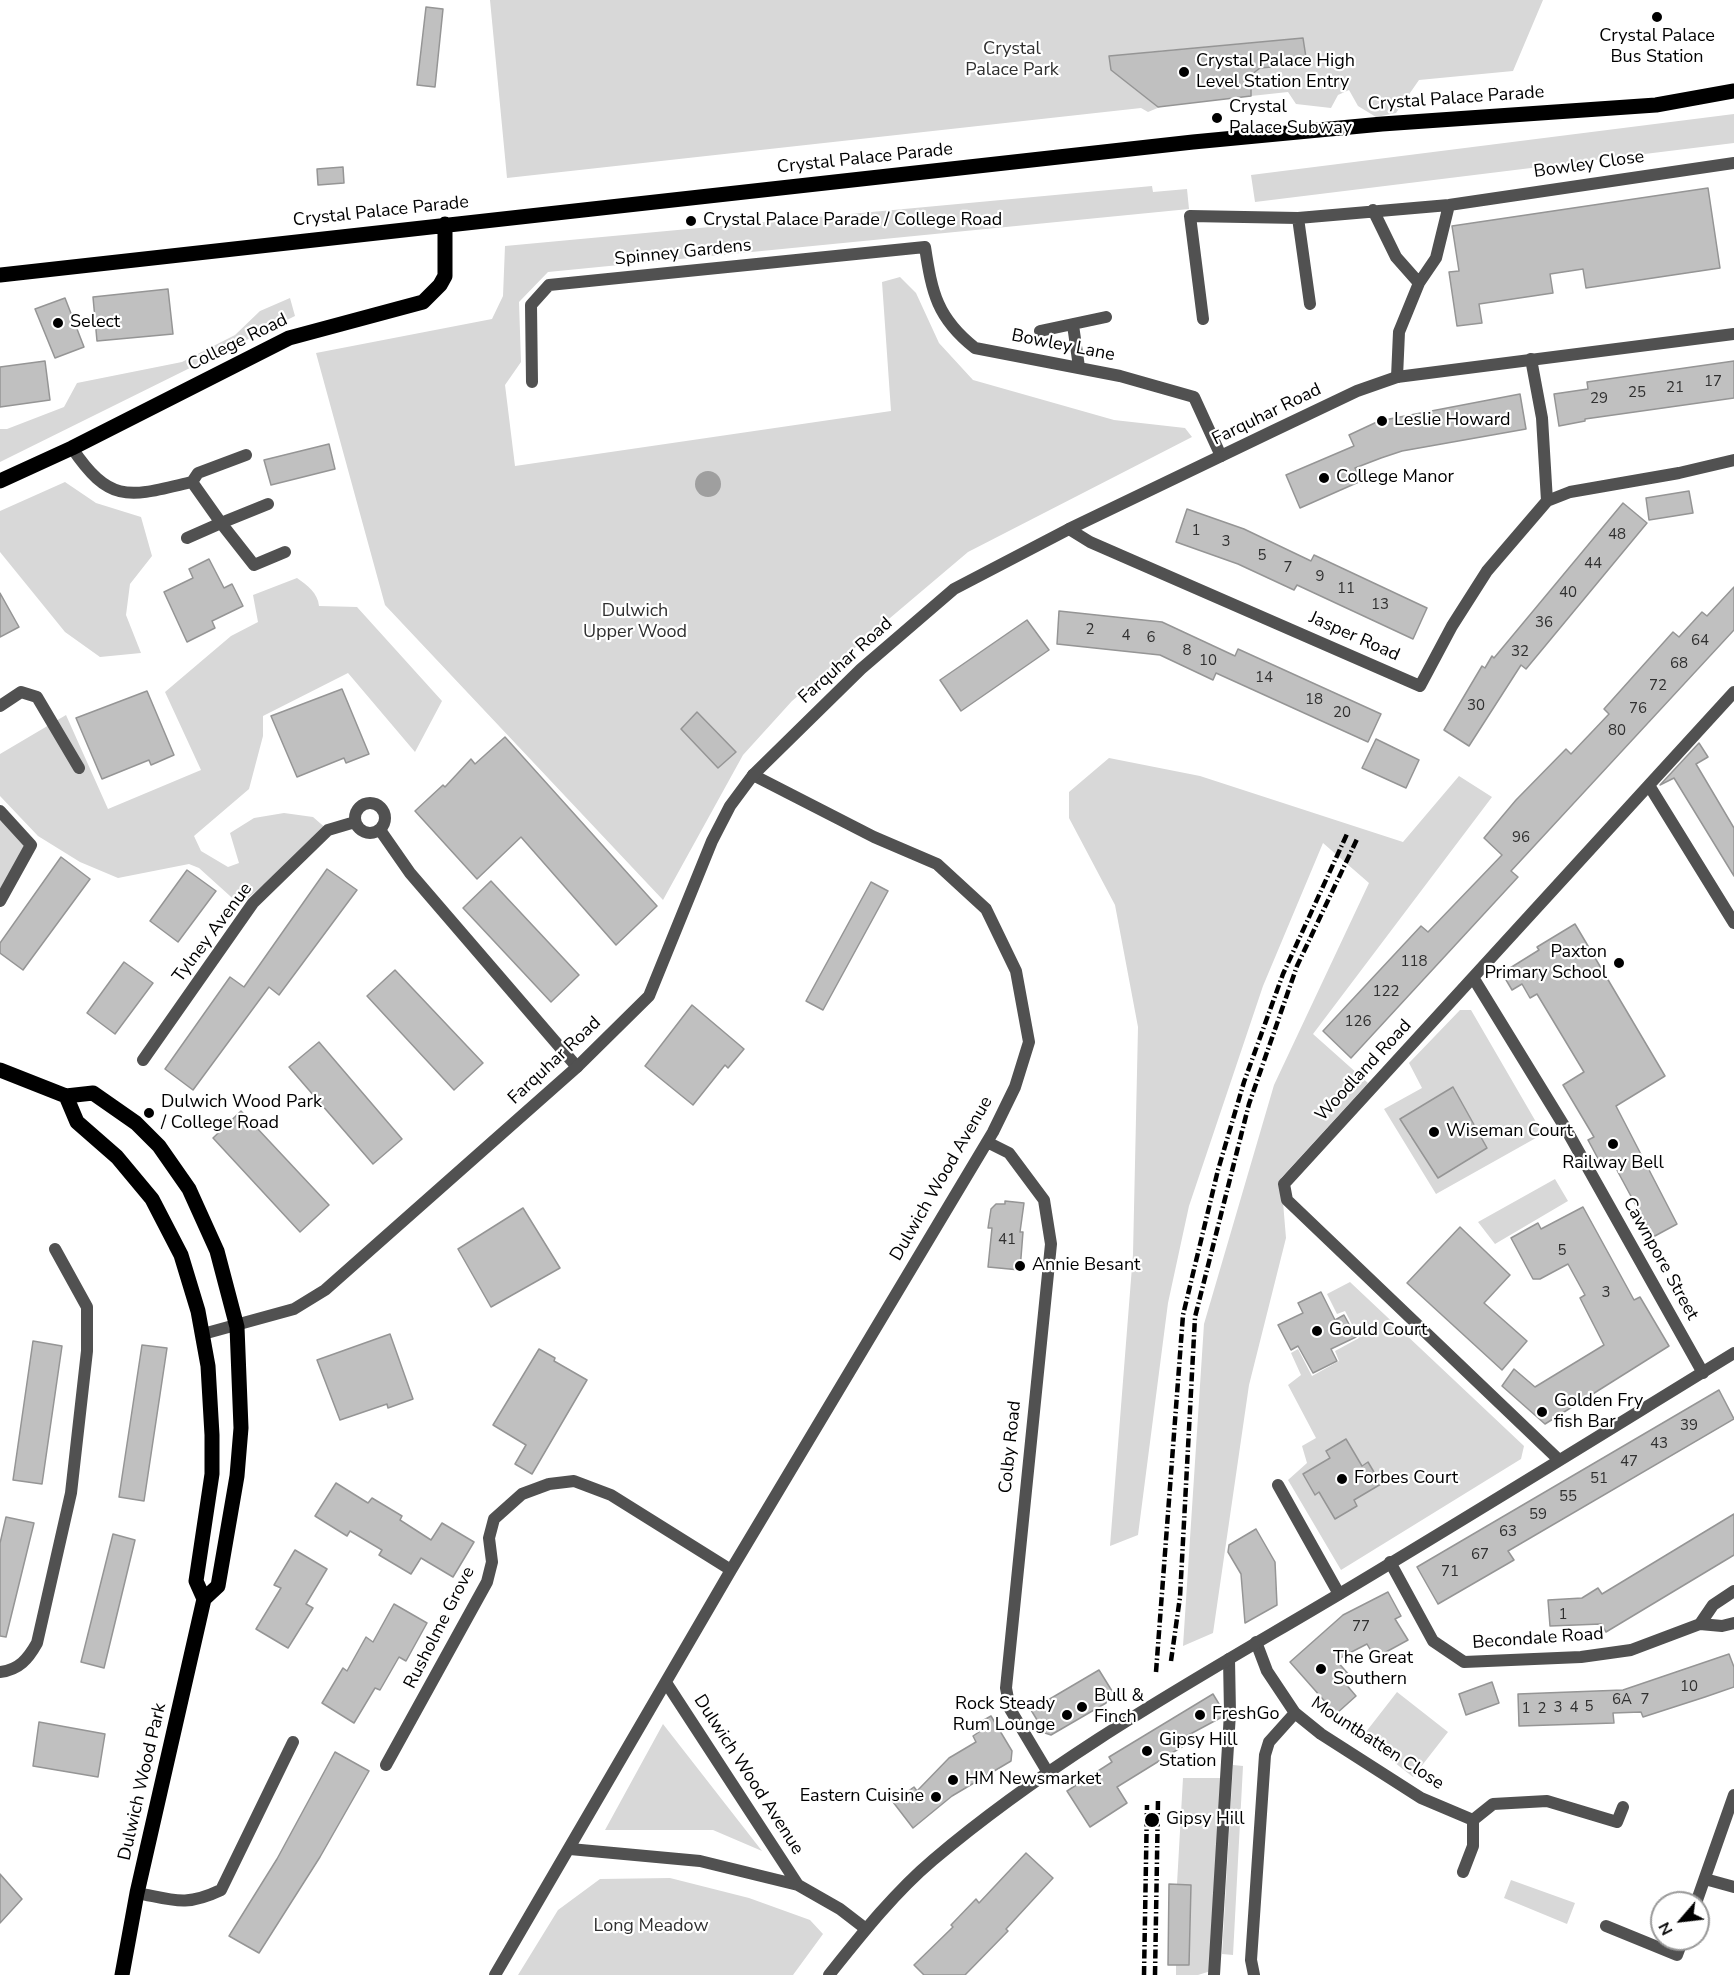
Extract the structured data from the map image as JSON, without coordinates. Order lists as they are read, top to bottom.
{
  "streets": {
    "main road": ["Crystal Palace Parade", "College Road", "Dulwich Wood Park"],
    "street": [
      "Bowley Close",
      "Spinney Gardens",
      "Bowley Lane",
      "Farquhar Road",
      "Jasper Road",
      "Tylney Avenue",
      "Woodland Road",
      "Dulwich Wood Avenue",
      "Cawnpore Street",
      "Colby Road",
      "Rusholme Grove",
      "Becondale Road",
      "Mountbatten Close"
    ]
  },
  "crossings": [
    ["Crystal Palace Parade", "College Road"],
    ["Spinney Gardens", "Bowley Lane"],
    ["Bowley Lane", "Farquhar Road"],
    ["Farquhar Road", "Jasper Road"],
    ["Farquhar Road", "Dulwich Wood Avenue"],
    ["Farquhar Road", "Dulwich Wood Park"],
    ["Woodland Road", "Cawnpore Street"],
    ["Dulwich Wood Avenue", "Colby Road"],
    ["Dulwich Wood Avenue", "Rusholme Grove"]
  ],
  "parks": ["Crystal Palace Park", "Dulwich Upper Wood", "Long Meadow"],
  "places": [
    "Crystal Palace Bus Station",
    "Crystal Palace High Level Station Entry",
    "Crystal Palace Subway",
    "Crystal Palace Parade / College Road",
    "Select",
    "Leslie Howard",
    "College Manor",
    "Paxton Primary School",
    "Dulwich Wood Park / College Road",
    "Wiseman Court",
    "Railway Bell",
    "Annie Besant",
    "Gould Court",
    "Golden Fry fish Bar",
    "Forbes Court",
    "The Great Southern",
    "Bull & Finch",
    "Rock Steady Rum Lounge",
    "FreshGo",
    "Gipsy Hill Station",
    "HM Newsmarket",
    "Eastern Cuisine",
    "Gipsy Hill"
  ],
  "house_numbers": [
    "17",
    "21",
    "25",
    "29",
    "1",
    "48",
    "3",
    "5",
    "44",
    "7",
    "9",
    "11",
    "40",
    "13",
    "36",
    "2",
    "4",
    "6",
    "64",
    "8",
    "32",
    "10",
    "68",
    "14",
    "72",
    "18",
    "30",
    "76",
    "20",
    "80",
    "96",
    "118",
    "122",
    "126",
    "41",
    "5",
    "3",
    "39",
    "43",
    "47",
    "51",
    "55",
    "59",
    "63",
    "67",
    "71",
    "1",
    "77",
    "10",
    "6A",
    "7",
    "5",
    "3",
    "4",
    "1",
    "2"
  ],
  "north": "bottom left"
}
